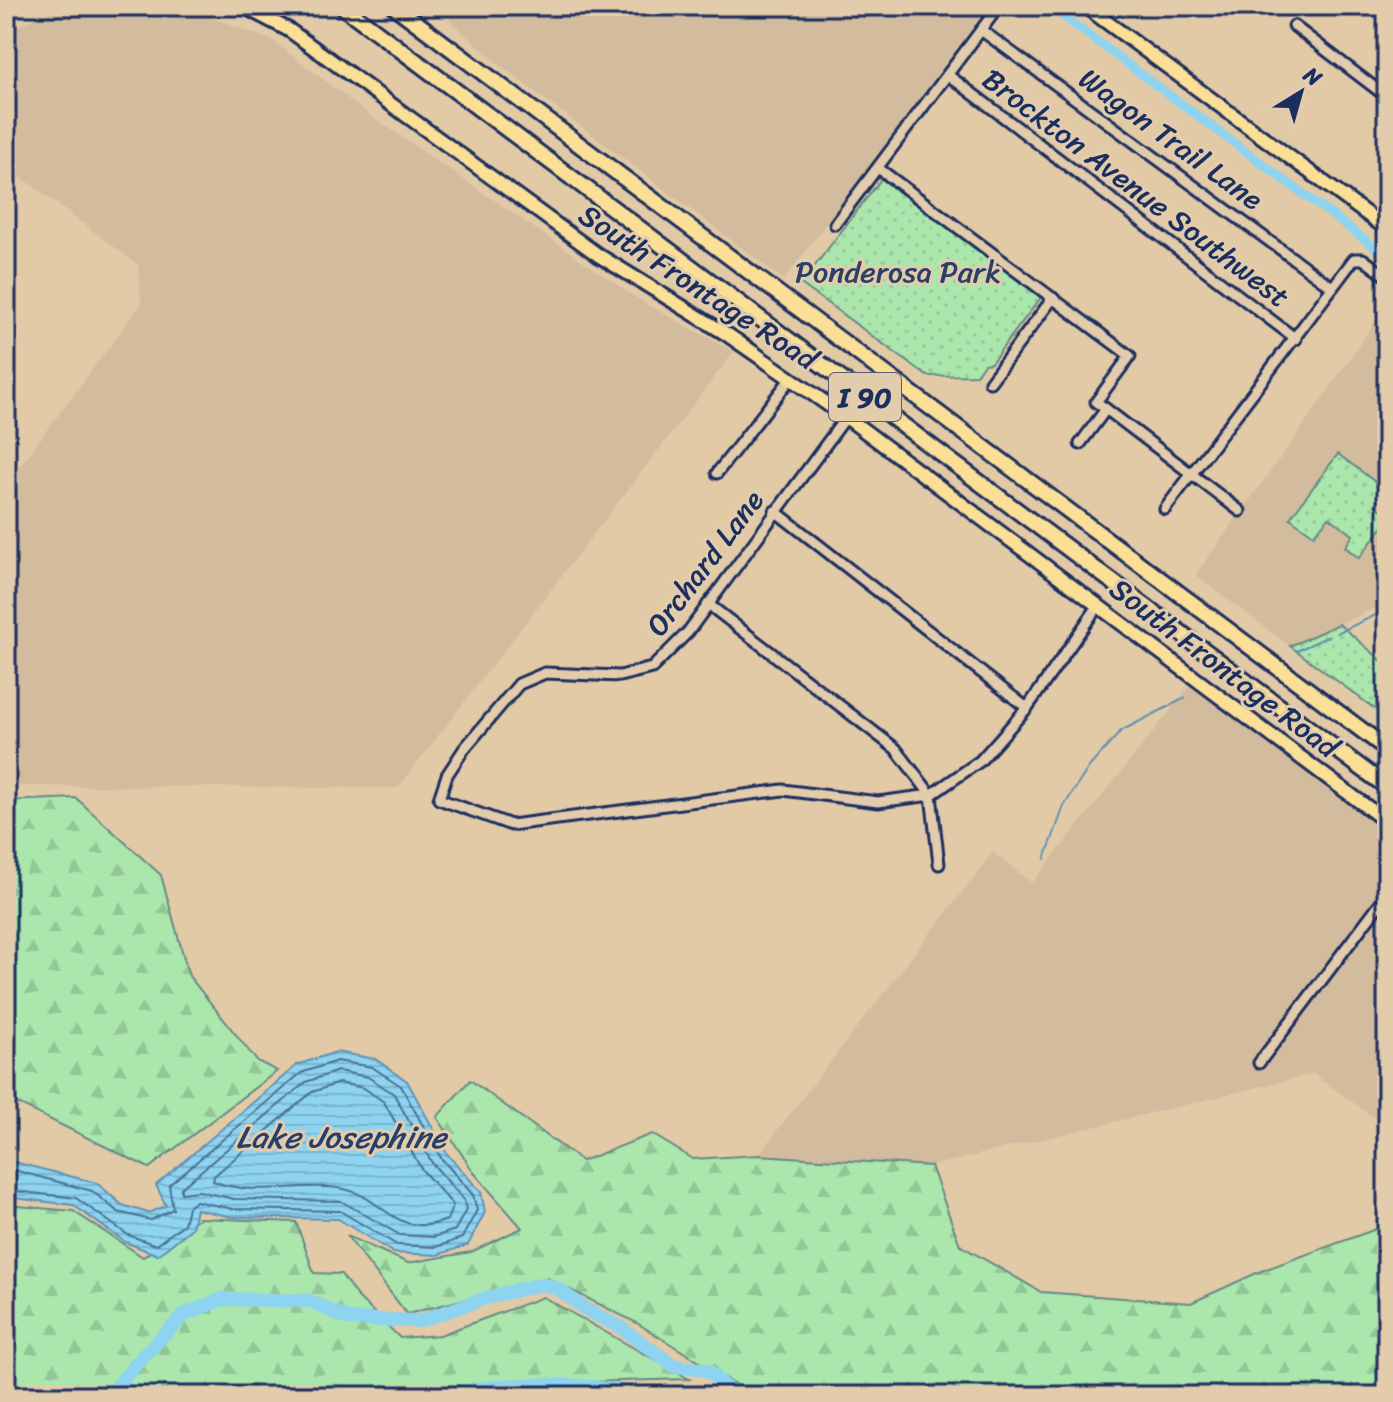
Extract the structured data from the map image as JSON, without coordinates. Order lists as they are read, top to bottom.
{
  "streets": {
    "highway": ["I 90"],
    "main road": ["South Frontage Road"],
    "street": ["Wagon Trail Lane", "Brockton Avenue Southwest", "Orchard Lane"]
  },
  "crossings": [
    ["South Frontage Road", "Orchard Lane"]
  ],
  "water": ["Lake Josephine"],
  "parks": ["Ponderosa Park"],
  "north": "top right"
}
